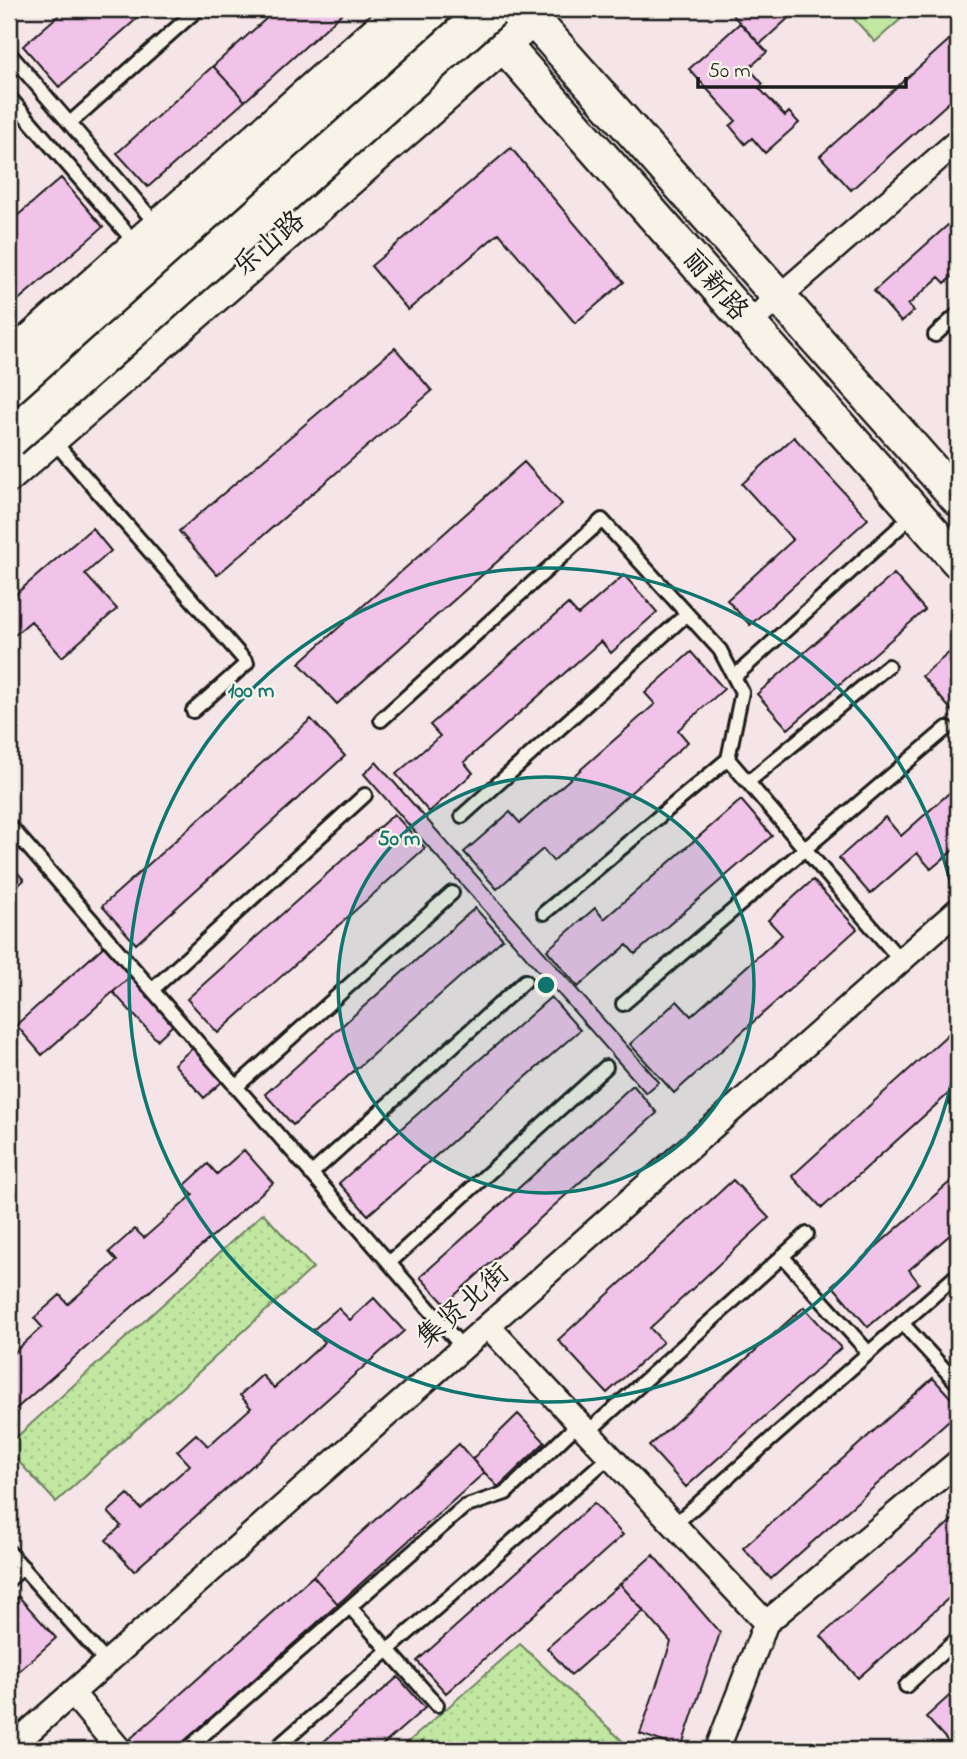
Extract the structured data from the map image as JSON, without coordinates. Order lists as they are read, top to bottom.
{
  "streets": {
    "main road": ["乐山路", "丽新路"],
    "street": ["集贤北街"]
  },
  "crossings": [
    ["乐山路", "丽新路"]
  ],
  "scale_bar": "50 m",
  "rings": ["100 m", "50 m"]
}
